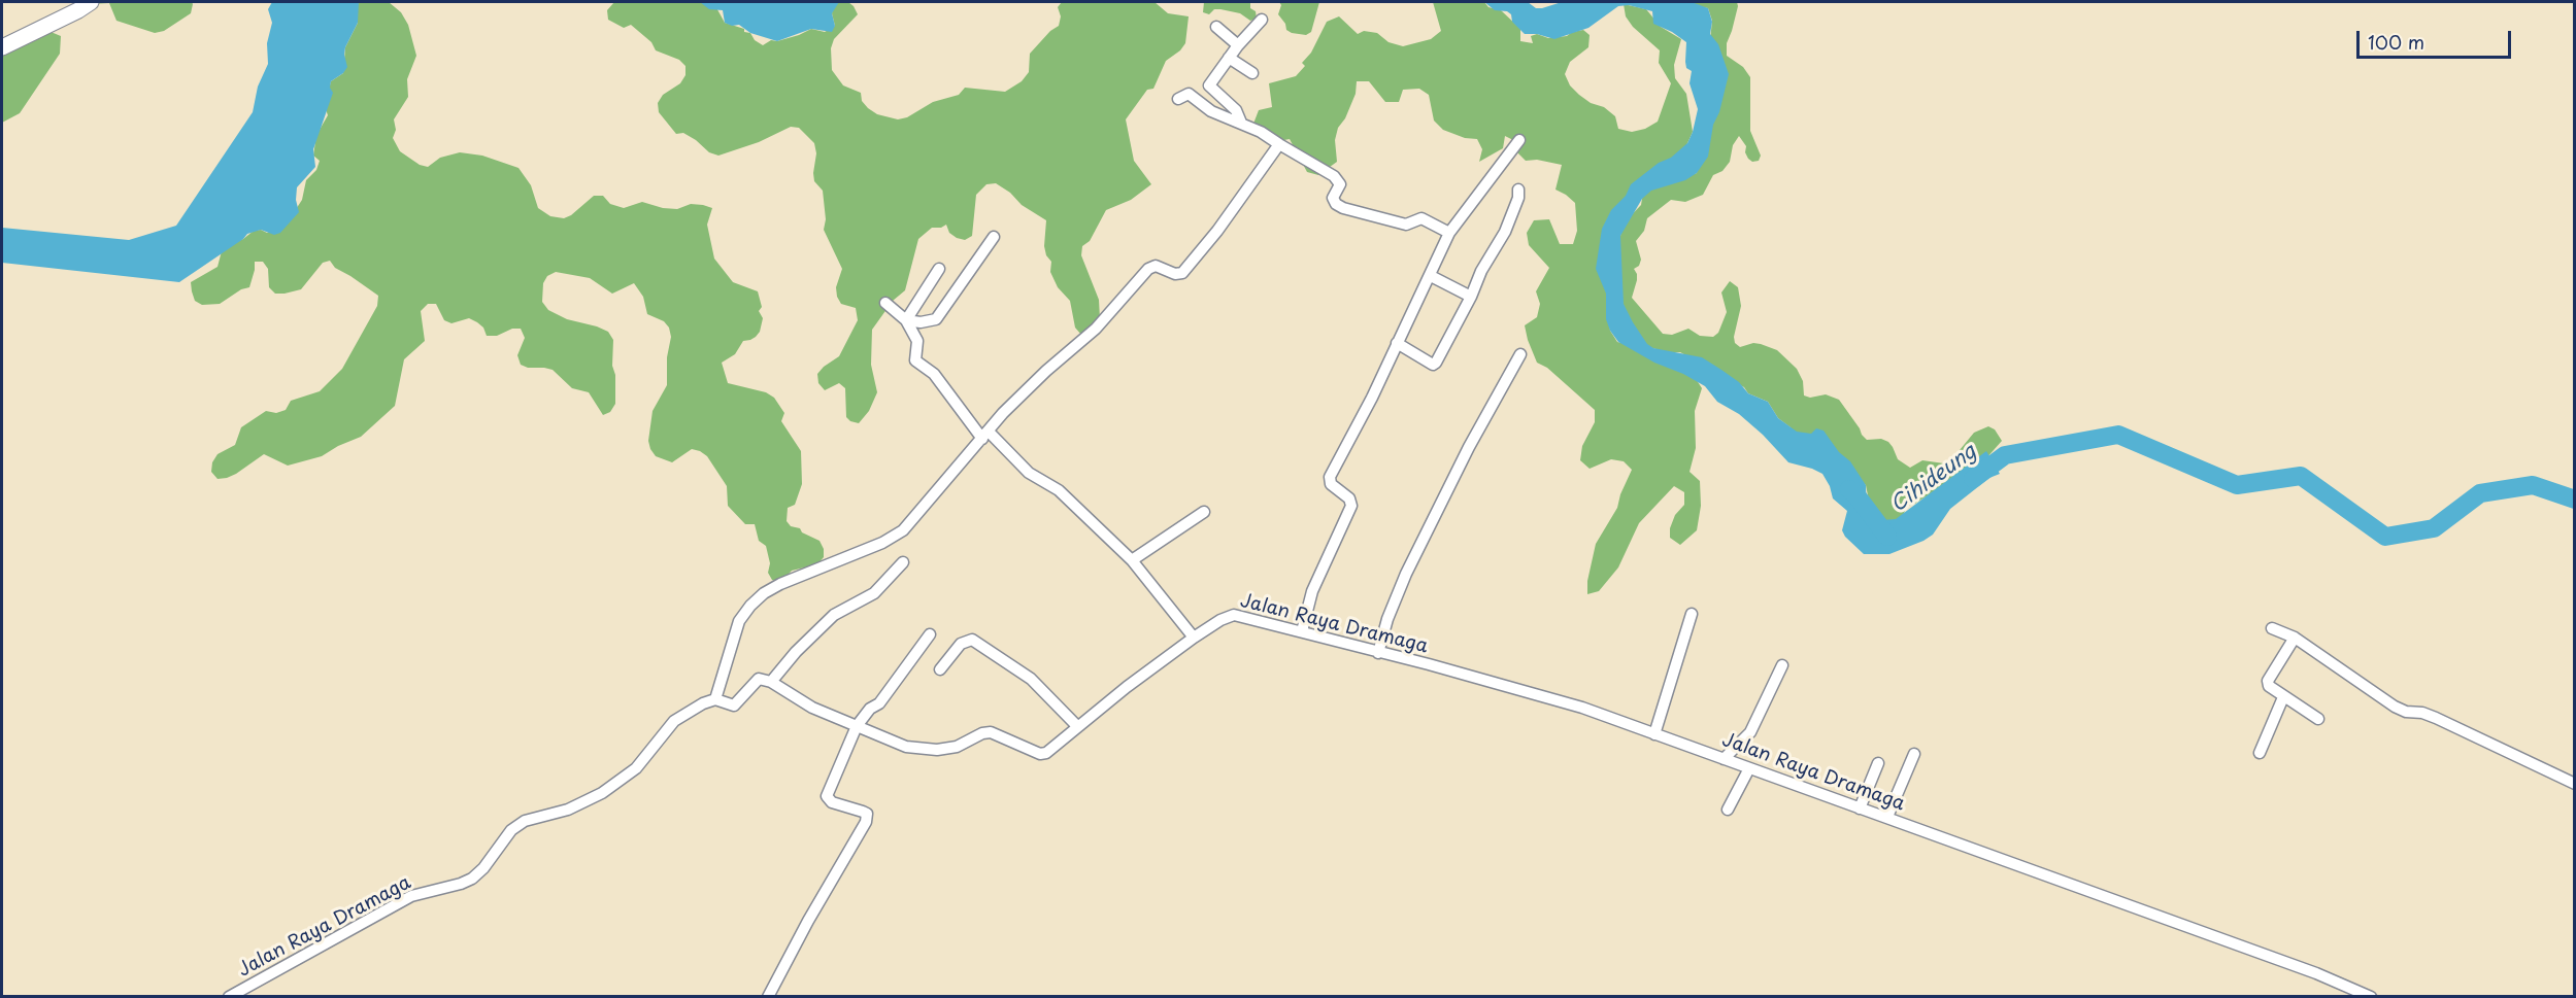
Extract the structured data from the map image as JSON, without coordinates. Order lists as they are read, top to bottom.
{
  "streets": {
    "street": ["Jalan Raya Dramaga"]
  },
  "water": ["Cihideung"],
  "scale_bar": "100 m"
}
